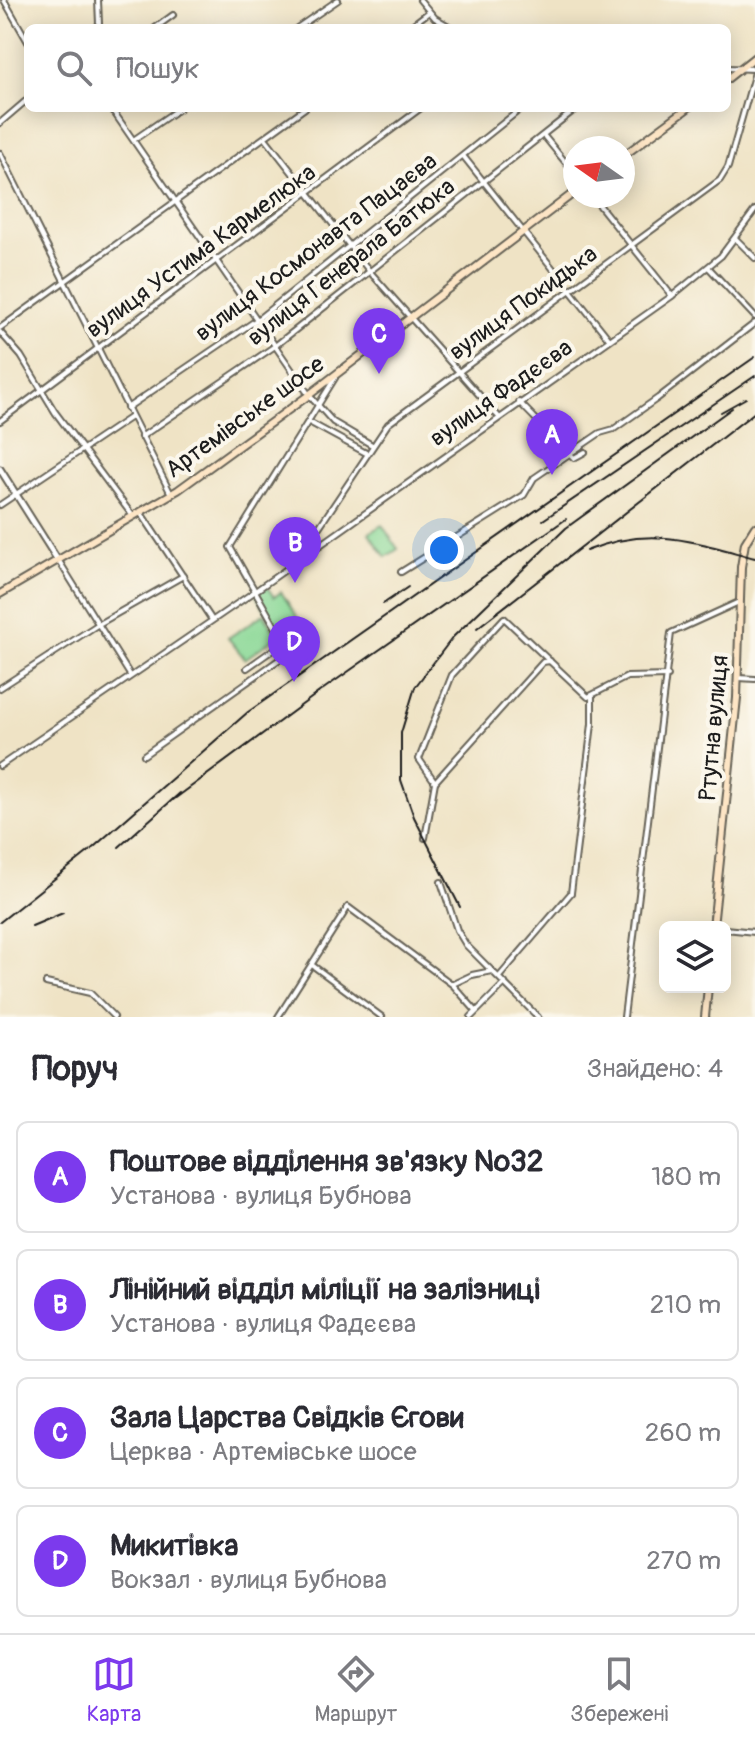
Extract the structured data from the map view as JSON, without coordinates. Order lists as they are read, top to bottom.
{
  "streets": {
    "main road": ["Артемівське шосе", "Ртутна вулиця"],
    "street": [
      "вулиця Космонавта Пацаєва",
      "вулиця Устима Кармелюка",
      "вулиця Генерала Батюка",
      "вулиця Покидька",
      "вулиця Фадєєва"
    ]
  },
  "crossings": [
    ["вулиця Покидька", "вулиця Фадєєва"]
  ],
  "north": "left",
  "page": {
    "search": "Пошук",
    "pins": [
      "C",
      "A",
      "B",
      "D"
    ],
    "heading": ["Поруч", "Знайдено: 4"],
    "list": [
      {
        "mark": "A",
        "name": "Поштове відділення зв'язку №32",
        "note": "Установа · вулиця Бубнова",
        "value": "180 m"
      },
      {
        "mark": "B",
        "name": "Лінійний відділ міліції на залізниці",
        "note": "Установа · вулиця Фадєєва",
        "value": "210 m"
      },
      {
        "mark": "C",
        "name": "Зала Царства Свідків Єгови",
        "note": "Церква · Артемівське шосе",
        "value": "260 m"
      },
      {
        "mark": "D",
        "name": "Микитівка",
        "note": "Вокзал · вулиця Бубнова",
        "value": "270 m"
      }
    ],
    "nav": ["Карта", "Маршрут", "Збережені"]
  }
}
